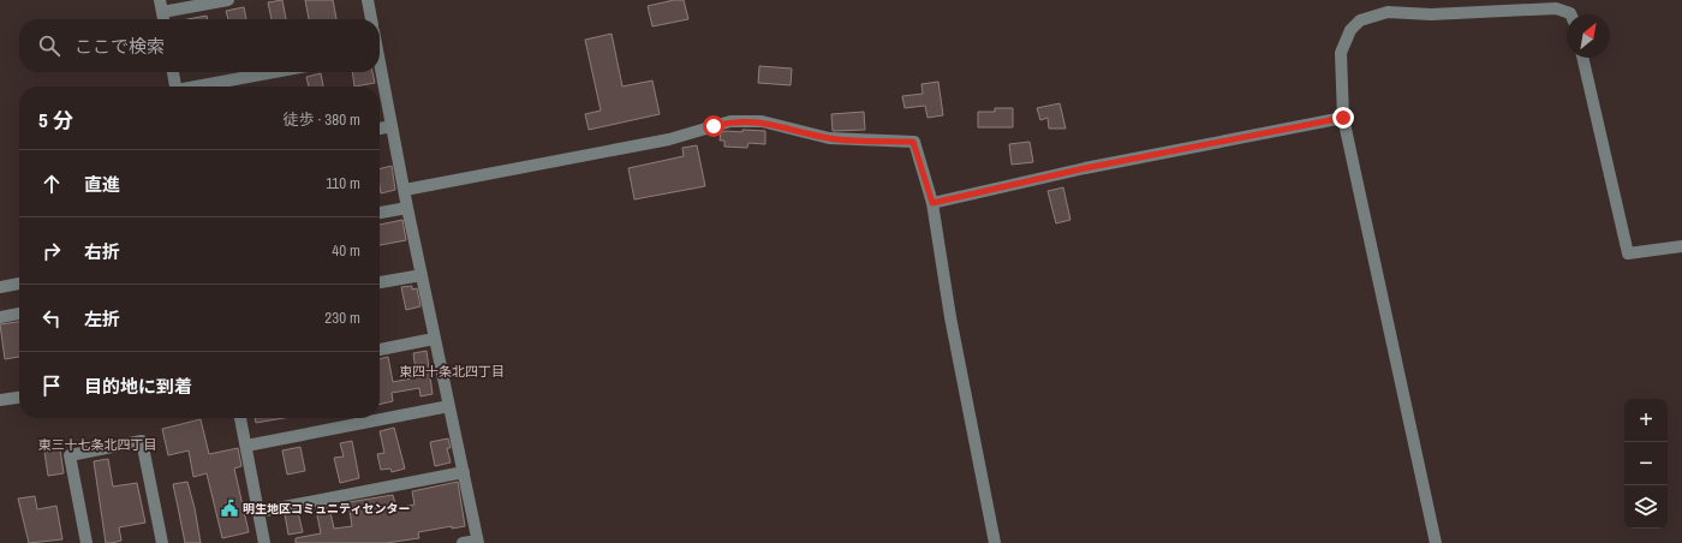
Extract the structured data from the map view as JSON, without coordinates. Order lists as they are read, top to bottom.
{
  "districts": ["東四十条北四丁目", "東三十七条北四丁目"],
  "places": {
    "public building": ["明生地区コミュニティセンター"]
  },
  "north": "top right",
  "page": {
    "search": "ここで検索",
    "heading": ["5 分", "徒歩 · 380 m"],
    "list": [
      ["直進", "110 m"],
      ["右折", "40 m"],
      ["左折", "230 m"],
      "目的地に到着"
    ],
    "map_buttons": ["+", "−"]
  }
}
